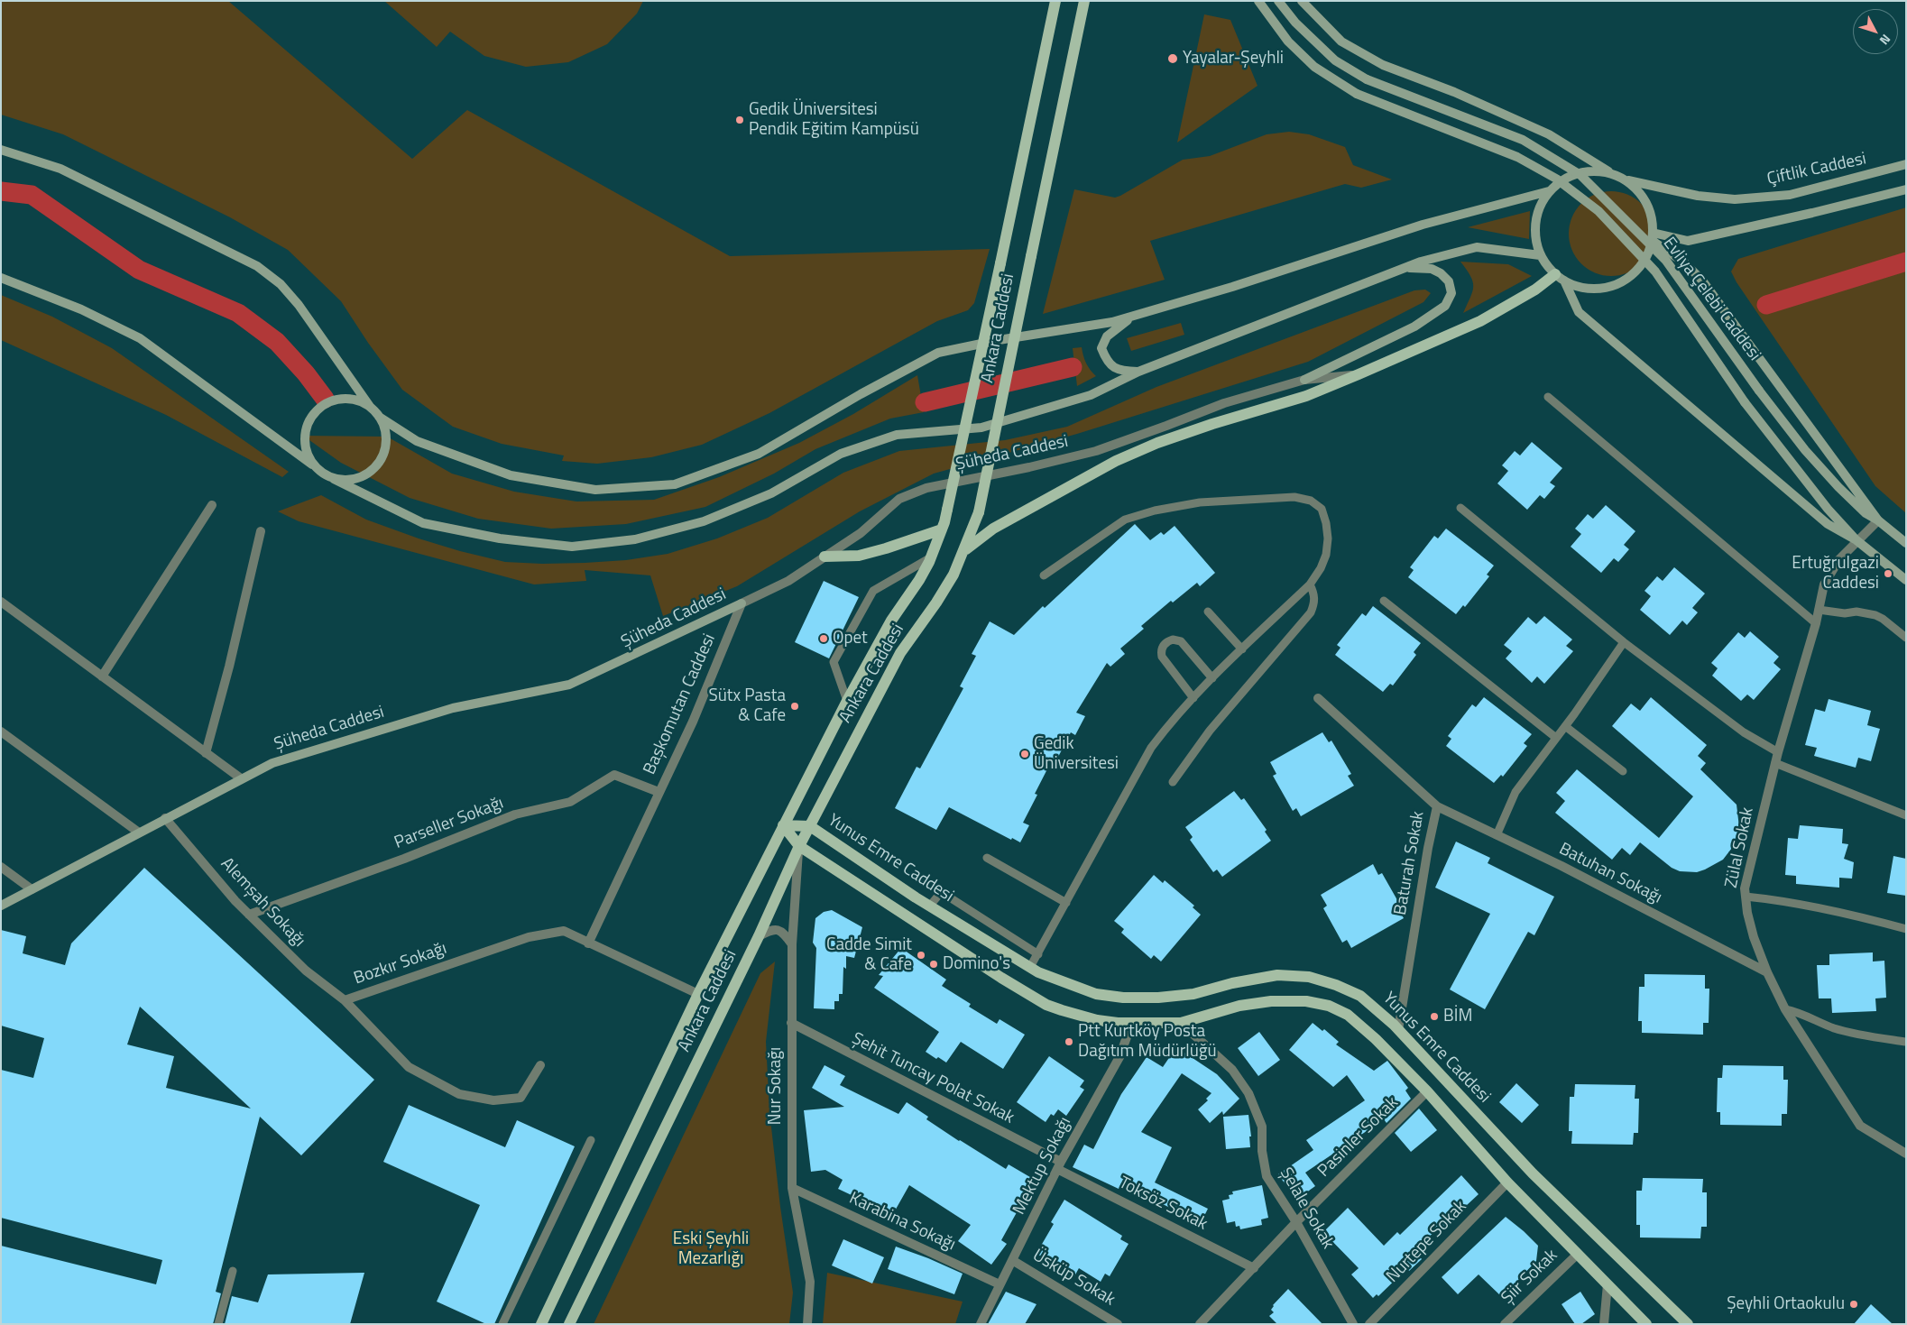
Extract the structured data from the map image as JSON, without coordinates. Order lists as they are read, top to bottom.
{
  "streets": {
    "main road": ["Ankara Caddesi", "Yunus Emre Caddesi"],
    "street": [
      "Çiftlik Caddesi",
      "Evliya Çelebi Caddesi",
      "Şüheda Caddesi",
      "Başkomutan Caddesi",
      "Parseller Sokağı",
      "Zülal Sokak",
      "Baturah Sokak",
      "Batuhan Sokağı",
      "Alemşah Sokağı",
      "Bozkır Sokağı",
      "Şehit Tuncay Polat Sokak",
      "Nur Sokağı",
      "Pasinler Sokak",
      "Mektup Sokağı",
      "Toksöz Sokak",
      "Şelale Sokak",
      "Karabina Sokağı",
      "Nurtepe Sokak",
      "Şiir Sokak",
      "Üsküp Sokak"
    ]
  },
  "crossings": [
    ["Çiftlik Caddesi", "Evliya Çelebi Caddesi"],
    ["Evliya Çelebi Caddesi", "Zülal Sokak"],
    ["Ankara Caddesi", "Yunus Emre Caddesi"],
    ["Ankara Caddesi", "Bozkır Sokağı"],
    ["Ankara Caddesi", "Nur Sokağı"],
    ["Şüheda Caddesi", "Başkomutan Caddesi"],
    ["Şüheda Caddesi", "Alemşah Sokağı"],
    ["Başkomutan Caddesi", "Parseller Sokağı"],
    ["Başkomutan Caddesi", "Bozkır Sokağı"],
    ["Parseller Sokağı", "Alemşah Sokağı"],
    ["Zülal Sokak", "Batuhan Sokağı"],
    ["Yunus Emre Caddesi", "Baturah Sokak"],
    ["Baturah Sokak", "Batuhan Sokağı"],
    ["Alemşah Sokağı", "Bozkır Sokağı"],
    ["Şehit Tuncay Polat Sokak", "Nur Sokağı"],
    ["Şehit Tuncay Polat Sokak", "Mektup Sokağı"],
    ["Şehit Tuncay Polat Sokak", "Toksöz Sokak"],
    ["Nur Sokağı", "Karabina Sokağı"],
    ["Pasinler Sokak", "Toksöz Sokak"],
    ["Pasinler Sokak", "Şelale Sokak"],
    ["Mektup Sokağı", "Toksöz Sokak"],
    ["Mektup Sokağı", "Karabina Sokağı"],
    ["Mektup Sokağı", "Üsküp Sokak"]
  ],
  "parks": ["Eski Şeyhli Mezarlığı"],
  "places": [
    "Yayalar-Şeyhli",
    "Gedik Üniversitesi Pendik Eğitim Kampüsü",
    "Ertuğrulgazi Caddesi",
    "Opet",
    "Sütx Pasta & Cafe",
    "Gedik Üniversitesi",
    "Cadde Simit & Cafe",
    "Domino's",
    "BİM",
    "Ptt Kurtköy Posta Dağıtım Müdürlüğü",
    "Şeyhli Ortaokulu"
  ],
  "north": "bottom right"
}
